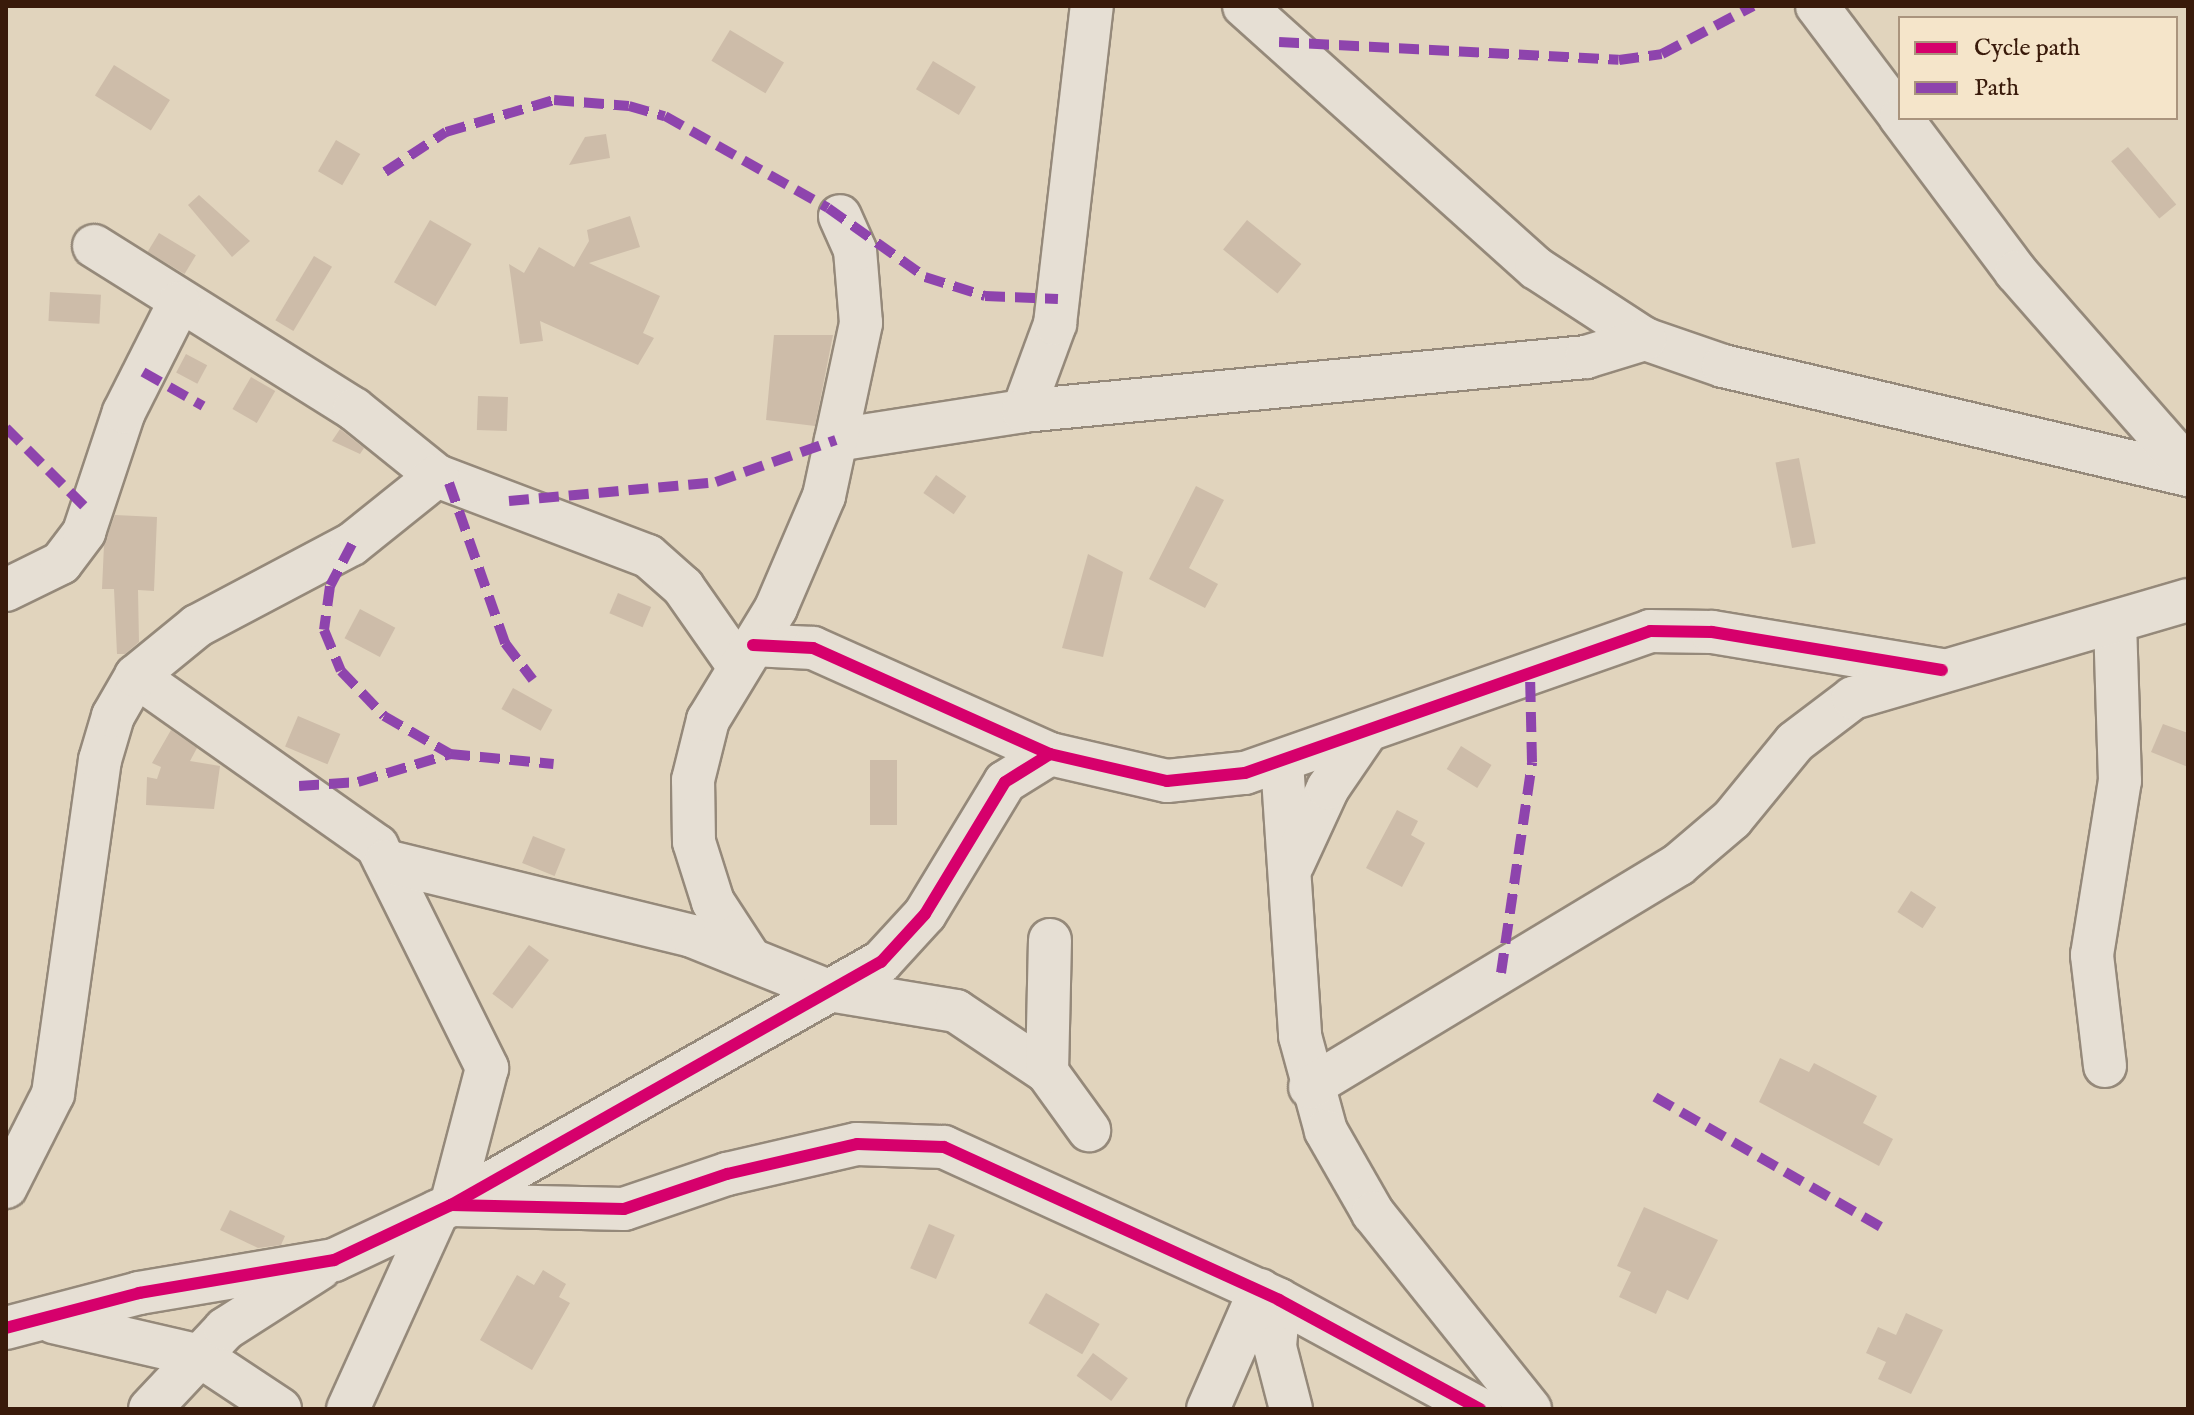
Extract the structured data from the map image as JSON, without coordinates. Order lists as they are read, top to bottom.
{
  "legend": ["Cycle path", "Path"]
}
